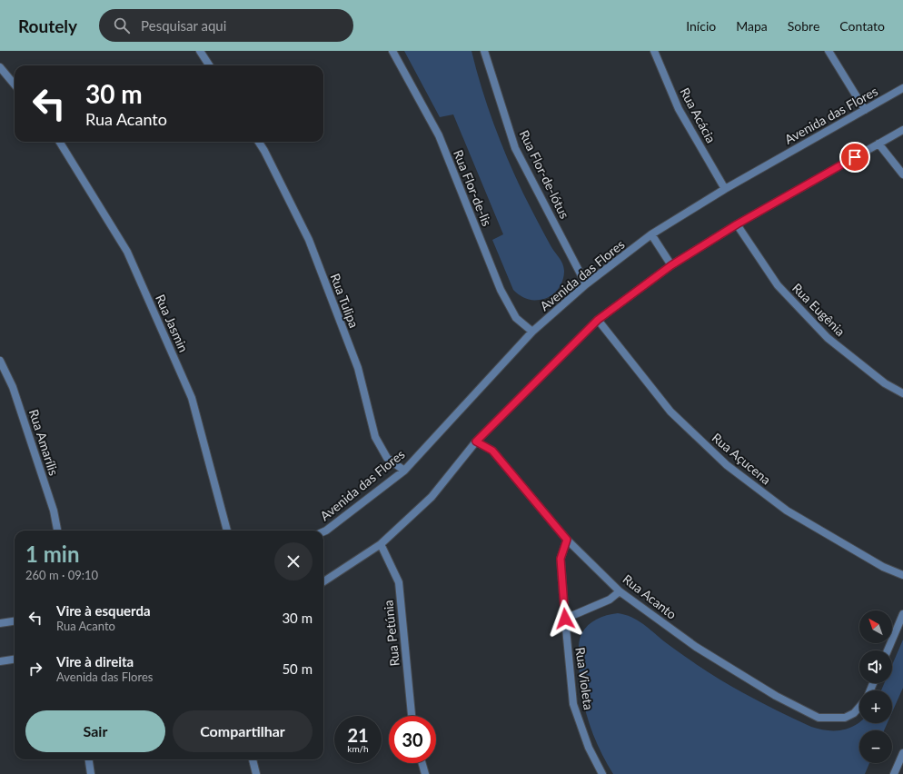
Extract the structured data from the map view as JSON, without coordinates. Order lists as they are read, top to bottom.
{
  "streets": {
    "street": [
      "Rua Acácia",
      "Avenida das Flores",
      "Rua Flor-de-lótus",
      "Rua Flor-de-lis",
      "Rua Tulipa",
      "Rua Eugênia",
      "Rua Jasmin",
      "Rua Amarílis",
      "Rua Açucena",
      "Rua Acanto",
      "Rua Petúnia",
      "Rua Violeta"
    ]
  },
  "crossings": [
    ["Rua Acácia", "Avenida das Flores"],
    ["Avenida das Flores", "Rua Flor-de-lótus"],
    ["Avenida das Flores", "Rua Flor-de-lis"],
    ["Avenida das Flores", "Rua Tulipa"],
    ["Rua Acanto", "Rua Violeta"]
  ],
  "north": "top left",
  "page": {
    "header": "Routely",
    "search": "Pesquisar aqui",
    "nav": [
      "Início",
      "Mapa",
      "Sobre",
      "Contato"
    ],
    "turn": ["30 m", "Rua Acanto"],
    "heading": ["1 min", "260 m · 09:10"],
    "list": [
      {
        "name": "Vire à esquerda",
        "note": "Rua Acanto",
        "value": "30 m"
      },
      {
        "name": "Vire à direita",
        "note": "Avenida das Flores",
        "value": "50 m"
      }
    ],
    "map_buttons": ["+", "−"],
    "buttons": ["Sair", "Compartilhar"],
    "speed": "21 km/h",
    "limit": "30"
  }
}
